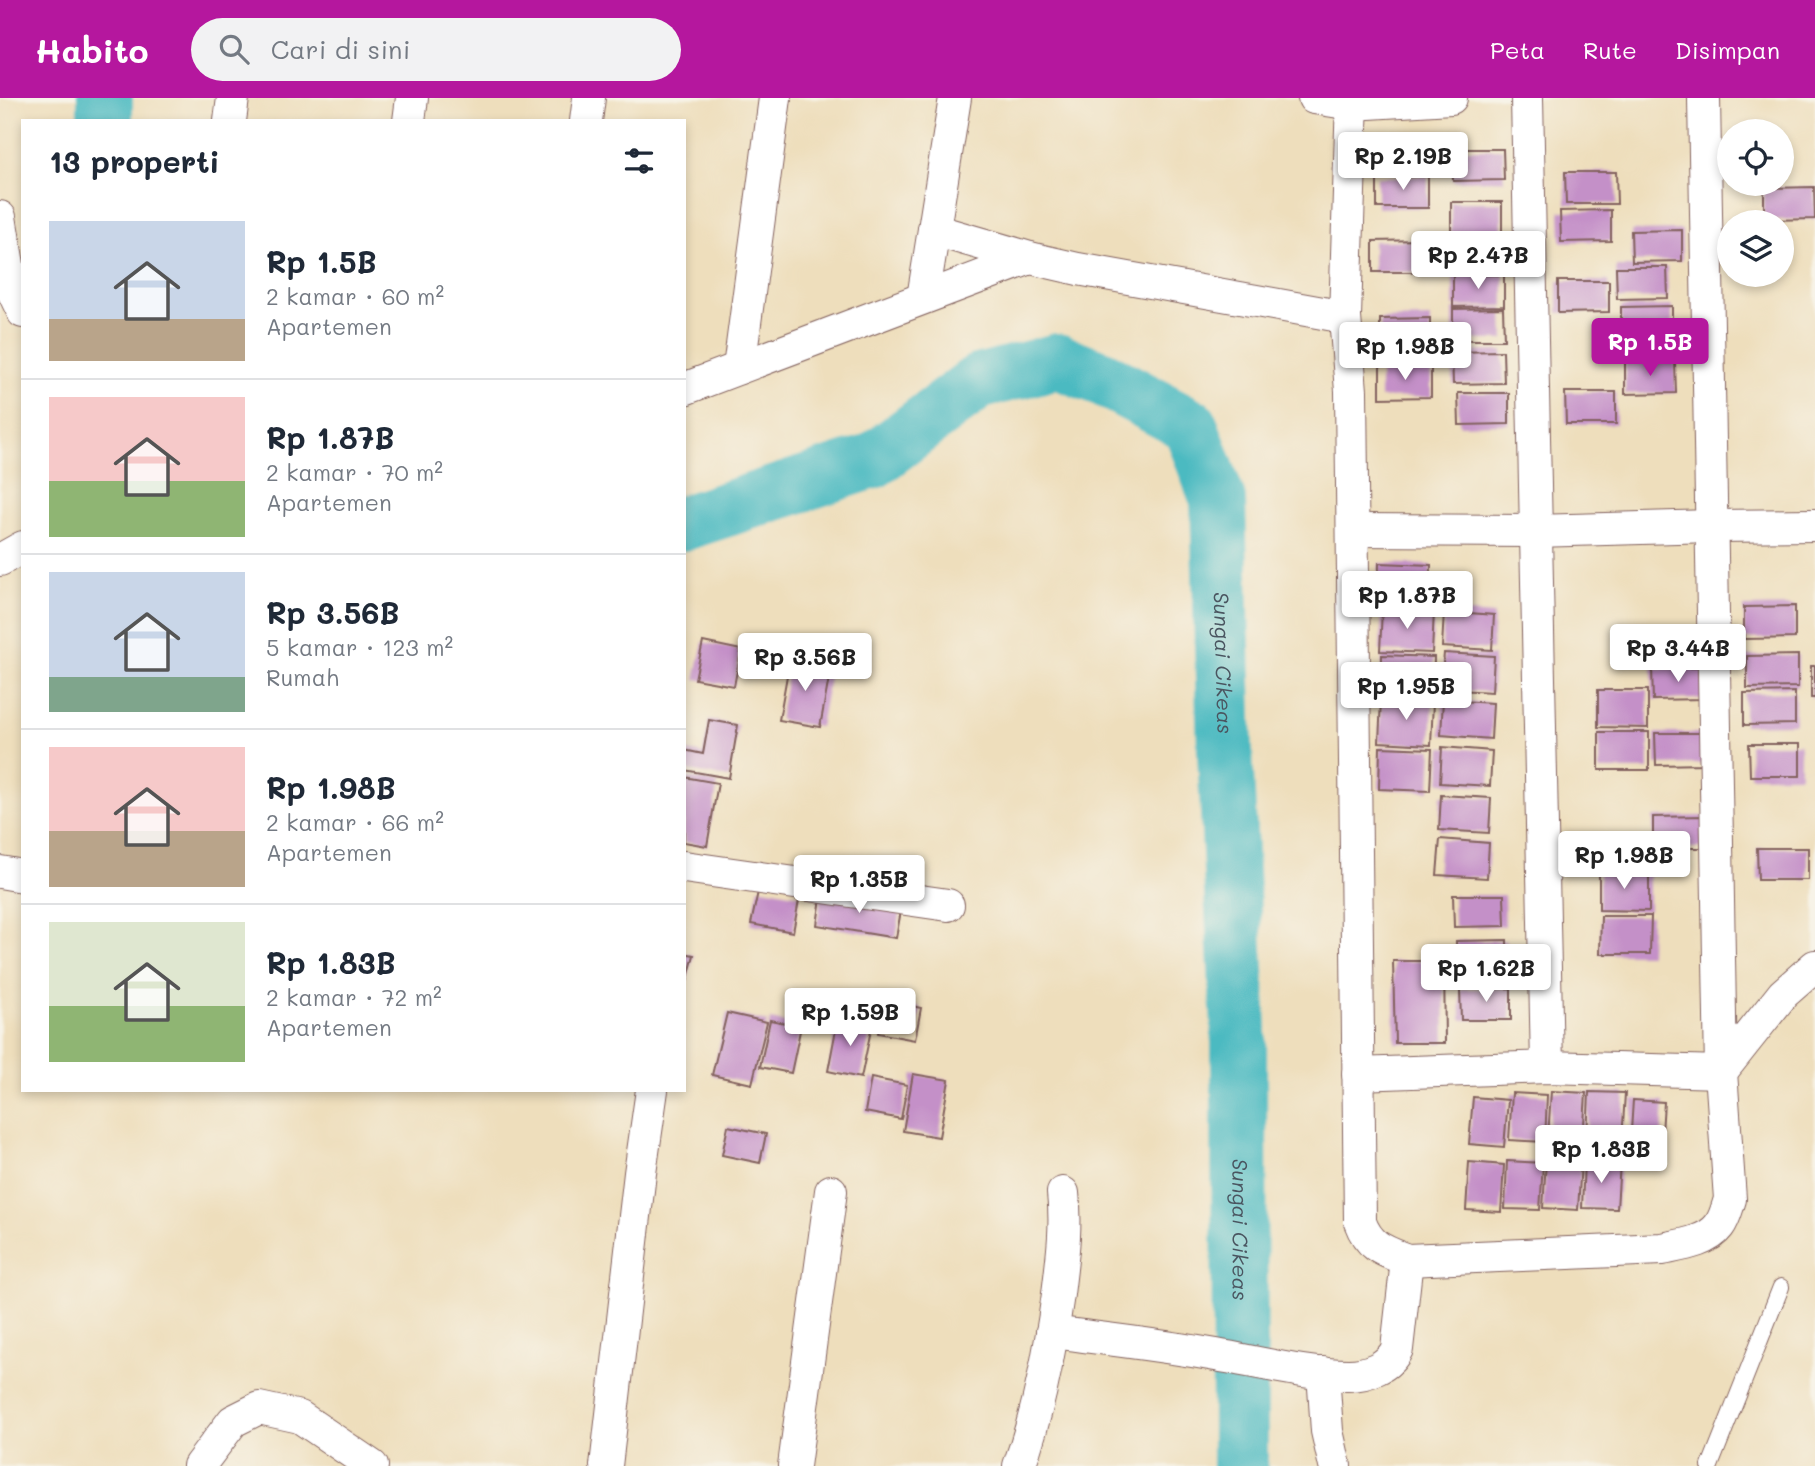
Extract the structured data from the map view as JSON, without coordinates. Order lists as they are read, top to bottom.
{
  "water": ["Sungai Cikeas"],
  "page": {
    "header": "Habito",
    "search": "Cari di sini",
    "nav": ["Peta", "Rute", "Disimpan"],
    "heading": "13 properti",
    "price": [
      "Rp 2.19B",
      "Rp 2.47B",
      "Rp 1.5B",
      "Rp 1.98B",
      "Rp 1.87B",
      "Rp 3.44B",
      "Rp 3.56B",
      "Rp 1.95B",
      "Rp 1.98B",
      "Rp 1.35B",
      "Rp 1.62B",
      "Rp 1.59B",
      "Rp 1.83B"
    ],
    "list": [
      {
        "name": "Rp 1.5B",
        "note": "2 kamar · 60 m² · Apartemen"
      },
      {
        "name": "Rp 1.87B",
        "note": "2 kamar · 70 m² · Apartemen"
      },
      {
        "name": "Rp 3.56B",
        "note": "5 kamar · 123 m² · Rumah"
      },
      {
        "name": "Rp 1.98B",
        "note": "2 kamar · 66 m² · Apartemen"
      },
      {
        "name": "Rp 1.83B",
        "note": "2 kamar · 72 m² · Apartemen"
      }
    ]
  }
}
